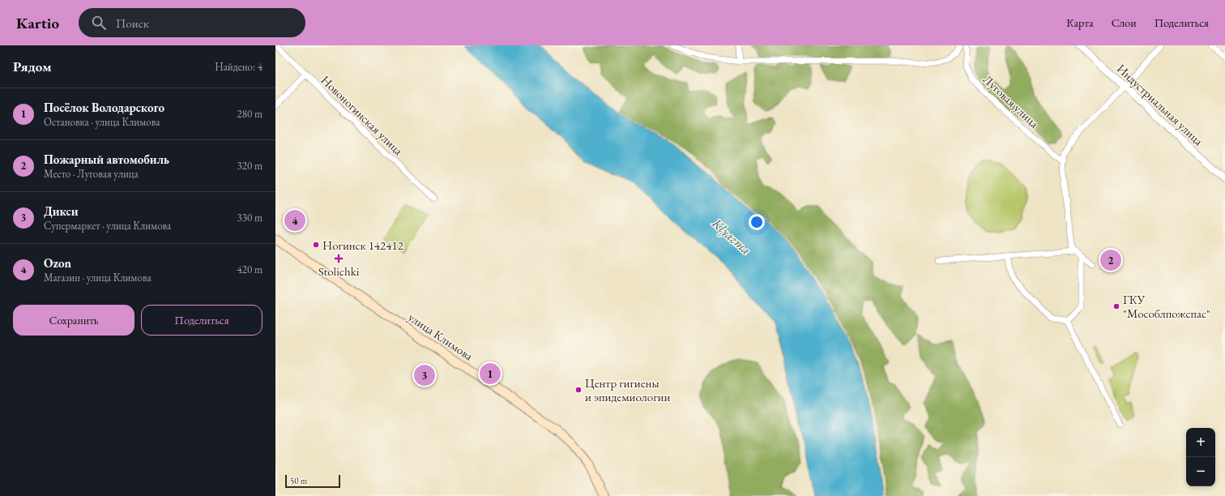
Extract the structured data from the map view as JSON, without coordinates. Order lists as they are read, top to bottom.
{
  "streets": {
    "main road": ["улица Климова"],
    "street": ["Луговая улица", "Индустриальная улица", "Новоногинская улица"]
  },
  "water": ["Klyazma"],
  "places": {
    "other": ["Ногинск 142412", "ГКУ \"Мособлпожспас\"", "Центр гигиены и эпидемиологии"],
    "health": ["Stolichki"]
  },
  "scale_bar": "50 m",
  "page": {
    "header": "Kartio",
    "search": "Поиск",
    "nav": ["Карта", "Слои", "Поделиться"],
    "heading": ["Рядом", "Найдено: 4"],
    "list": [
      {
        "mark": "1",
        "name": "Посёлок Володарского",
        "note": "Остановка · улица Климова",
        "value": "280 m"
      },
      {
        "mark": "2",
        "name": "Пожарный автомобиль",
        "note": "Место · Луговая улица",
        "value": "320 m"
      },
      {
        "mark": "3",
        "name": "Дикси",
        "note": "Супермаркет · улица Климова",
        "value": "330 m"
      },
      {
        "mark": "4",
        "name": "Ozon",
        "note": "Магазин · улица Климова",
        "value": "420 m"
      }
    ],
    "pins": [
      "4",
      "2",
      "1",
      "3"
    ],
    "buttons": ["Сохранить", "Поделиться"],
    "map_buttons": ["+", "−"],
    "scale": "50 m"
  }
}
